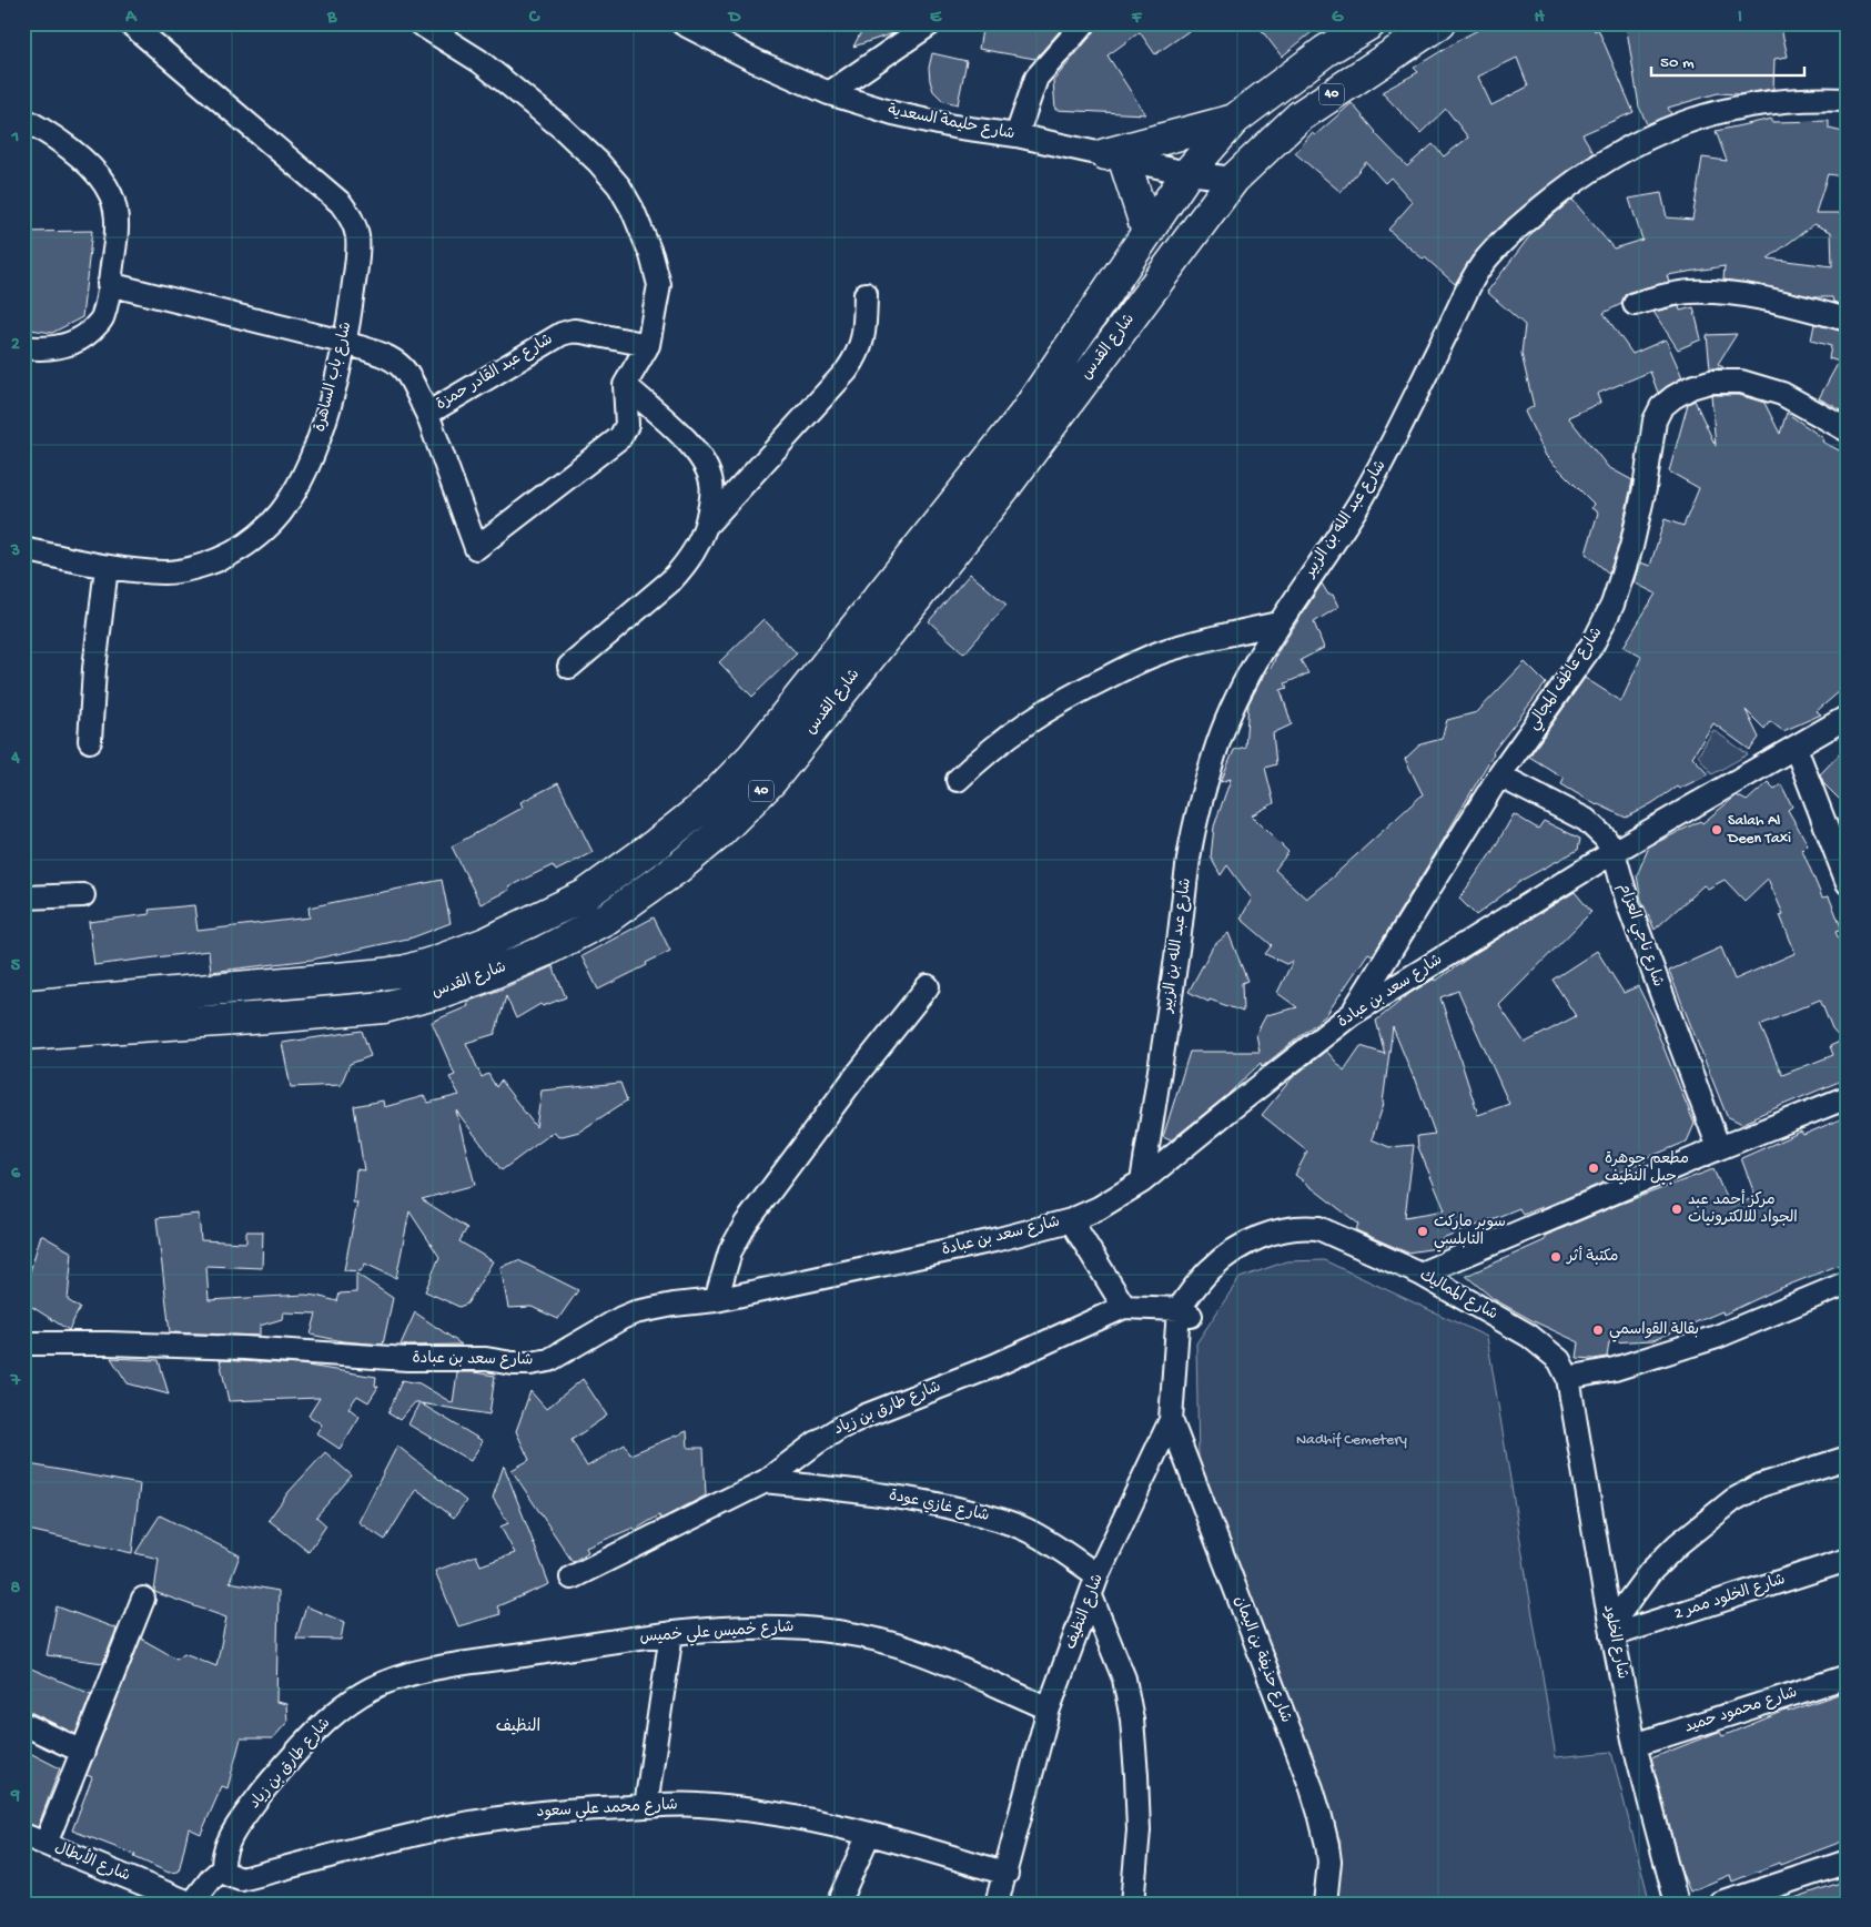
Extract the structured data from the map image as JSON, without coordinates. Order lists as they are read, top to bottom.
{
  "streets": {
    "highway": ["40", "شارع القدس"],
    "street": [
      "شارع حليمة السعدية",
      "شارع عبد القادر حمزة",
      "شارع باب الساهرة",
      "شارع عبد الله بن الزبير",
      "شارع عاطف المجالي",
      "شارع ناجي العزام",
      "شارع سعد بن عبادة",
      "شارع المماليك",
      "شارع طارق بن زياد",
      "شارع غازي عودة",
      "شارع الخلود ممر 2",
      "شارع النظيف",
      "شارع خميس علي خميس",
      "شارع الخلود",
      "شارع حذيفة بن اليمان",
      "شارع محمود حميد",
      "شارع محمد علي سعود",
      "شارع الأبطال"
    ]
  },
  "crossings": [
    ["شارع حليمة السعدية", "شارع القدس"],
    ["شارع عبد القادر حمزة", "شارع باب الساهرة"],
    ["شارع عبد الله بن الزبير", "شارع سعد بن عبادة"],
    ["شارع عاطف المجالي", "شارع ناجي العزام"],
    ["شارع عاطف المجالي", "شارع سعد بن عبادة"],
    ["شارع ناجي العزام", "شارع سعد بن عبادة"],
    ["شارع المماليك", "شارع طارق بن زياد"],
    ["شارع المماليك", "شارع النظيف"],
    ["شارع المماليك", "شارع الخلود"],
    ["شارع طارق بن زياد", "شارع غازي عودة"],
    ["شارع طارق بن زياد", "شارع النظيف"],
    ["شارع طارق بن زياد", "شارع خميس علي خميس"],
    ["شارع طارق بن زياد", "شارع محمد علي سعود"],
    ["شارع طارق بن زياد", "شارع الأبطال"],
    ["شارع غازي عودة", "شارع النظيف"],
    ["شارع الخلود ممر 2", "شارع الخلود"],
    ["شارع النظيف", "شارع خميس علي خميس"],
    ["شارع النظيف", "شارع حذيفة بن اليمان"],
    ["شارع النظيف", "شارع محمد علي سعود"],
    ["شارع الخلود", "شارع محمود حميد"]
  ],
  "districts": ["النظيف"],
  "parks": ["Nadhif Cemetery"],
  "places": [
    "Salah Al Deen Taxi",
    "مطعم جوهرة جبل النظيف",
    "مركز أحمد عبد الجواد للالكترونيات",
    "سوبر ماركت النابلسي",
    "مكتبة أثر",
    "بقالة القواسمي"
  ],
  "scale_bar": "50 m",
  "grid": {
    "columns": [
      "A",
      "B",
      "C",
      "D",
      "E",
      "F",
      "G",
      "H",
      "I"
    ],
    "rows": [
      "1",
      "2",
      "3",
      "4",
      "5",
      "6",
      "7",
      "8",
      "9"
    ]
  }
}
